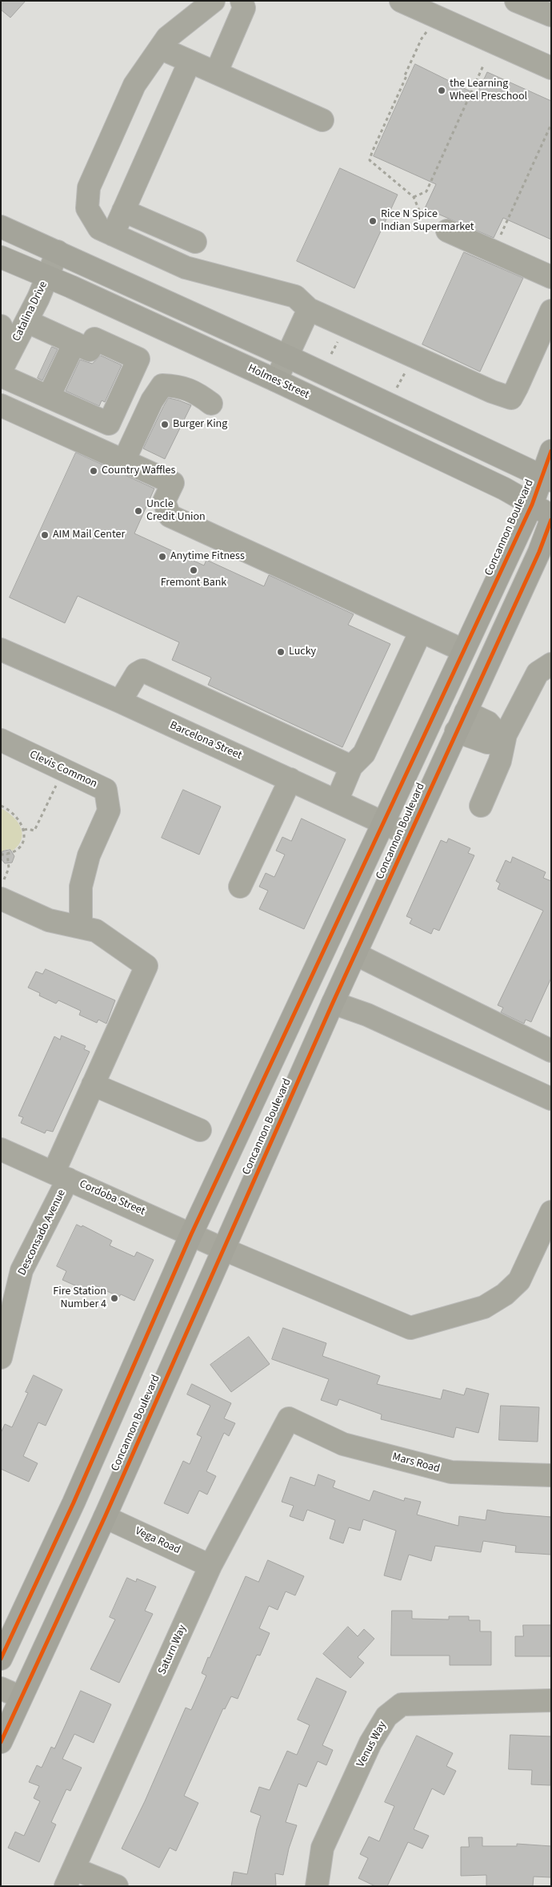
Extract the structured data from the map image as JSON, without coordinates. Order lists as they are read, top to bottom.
{
  "streets": {
    "main road": ["Holmes Street", "Concannon Boulevard"],
    "street": [
      "Catalina Drive",
      "Barcelona Street",
      "Clevis Common",
      "Cordoba Street",
      "Desconsado Avenue",
      "Mars Road",
      "Vega Road",
      "Saturn Way",
      "Venus Way"
    ]
  },
  "crossings": [
    ["Catalina Drive", "Holmes Street"],
    ["Holmes Street", "Concannon Boulevard"],
    ["Concannon Boulevard", "Barcelona Street"],
    ["Concannon Boulevard", "Cordoba Street"],
    ["Concannon Boulevard", "Vega Road"],
    ["Clevis Common", "Desconsado Avenue"],
    ["Cordoba Street", "Desconsado Avenue"],
    ["Mars Road", "Saturn Way"],
    ["Vega Road", "Saturn Way"]
  ],
  "places": [
    "the Learning Wheel Preschool",
    "Rice N Spice Indian Supermarket",
    "Burger King",
    "Country Waffles",
    "Uncle Credit Union",
    "AIM Mail Center",
    "Anytime Fitness",
    "Fremont Bank",
    "Lucky",
    "Fire Station Number 4"
  ]
}
